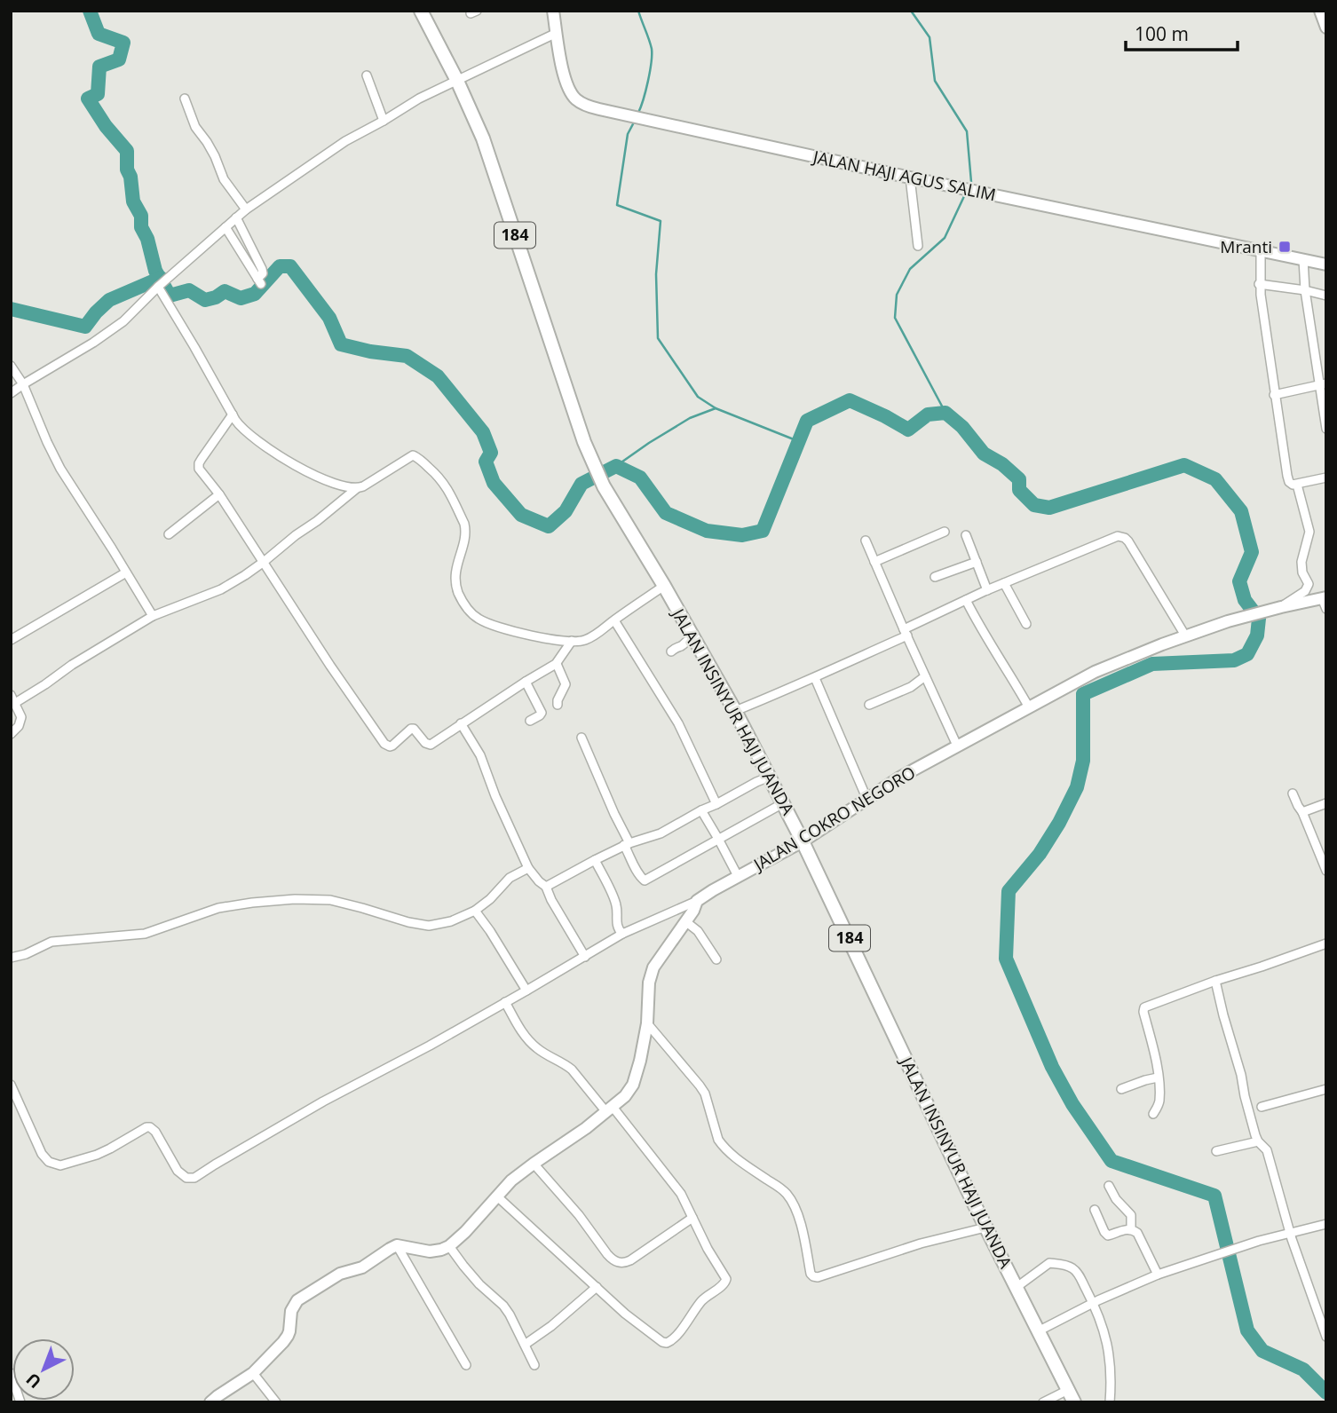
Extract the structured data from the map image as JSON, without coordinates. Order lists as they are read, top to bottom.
{
  "streets": {
    "main road": ["184", "JALAN INSINYUR HAJI JUANDA"],
    "street": ["JALAN HAJI AGUS SALIM", "JALAN COKRO NEGORO"]
  },
  "crossings": [
    ["JALAN INSINYUR HAJI JUANDA", "JALAN COKRO NEGORO"]
  ],
  "places": {
    "transit": ["Mranti"]
  },
  "scale_bar": "100 m",
  "north": "bottom left"
}
